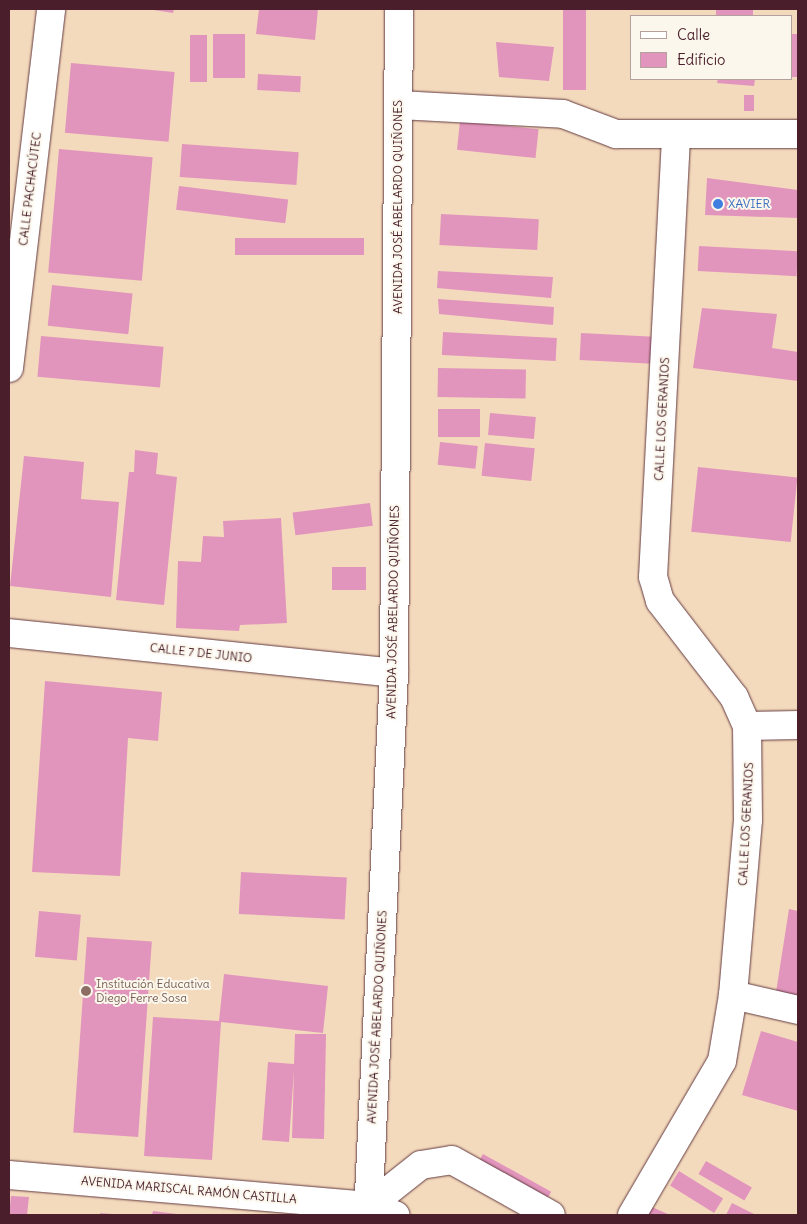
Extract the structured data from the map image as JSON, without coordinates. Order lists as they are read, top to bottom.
{
  "streets": {
    "street": [
      "CALLE PACHACÚTEC",
      "AVENIDA JOSÉ ABELARDO QUIÑONES",
      "CALLE LOS GERANIOS",
      "CALLE 7 DE JUNIO",
      "AVENIDA MARISCAL RAMÓN CASTILLA"
    ]
  },
  "crossings": [
    ["AVENIDA JOSÉ ABELARDO QUIÑONES", "CALLE 7 DE JUNIO"],
    ["AVENIDA JOSÉ ABELARDO QUIÑONES", "AVENIDA MARISCAL RAMÓN CASTILLA"]
  ],
  "places": ["XAVIER", "Institución Educativa Diego Ferre Sosa"],
  "legend": ["Calle", "Edificio"]
}
